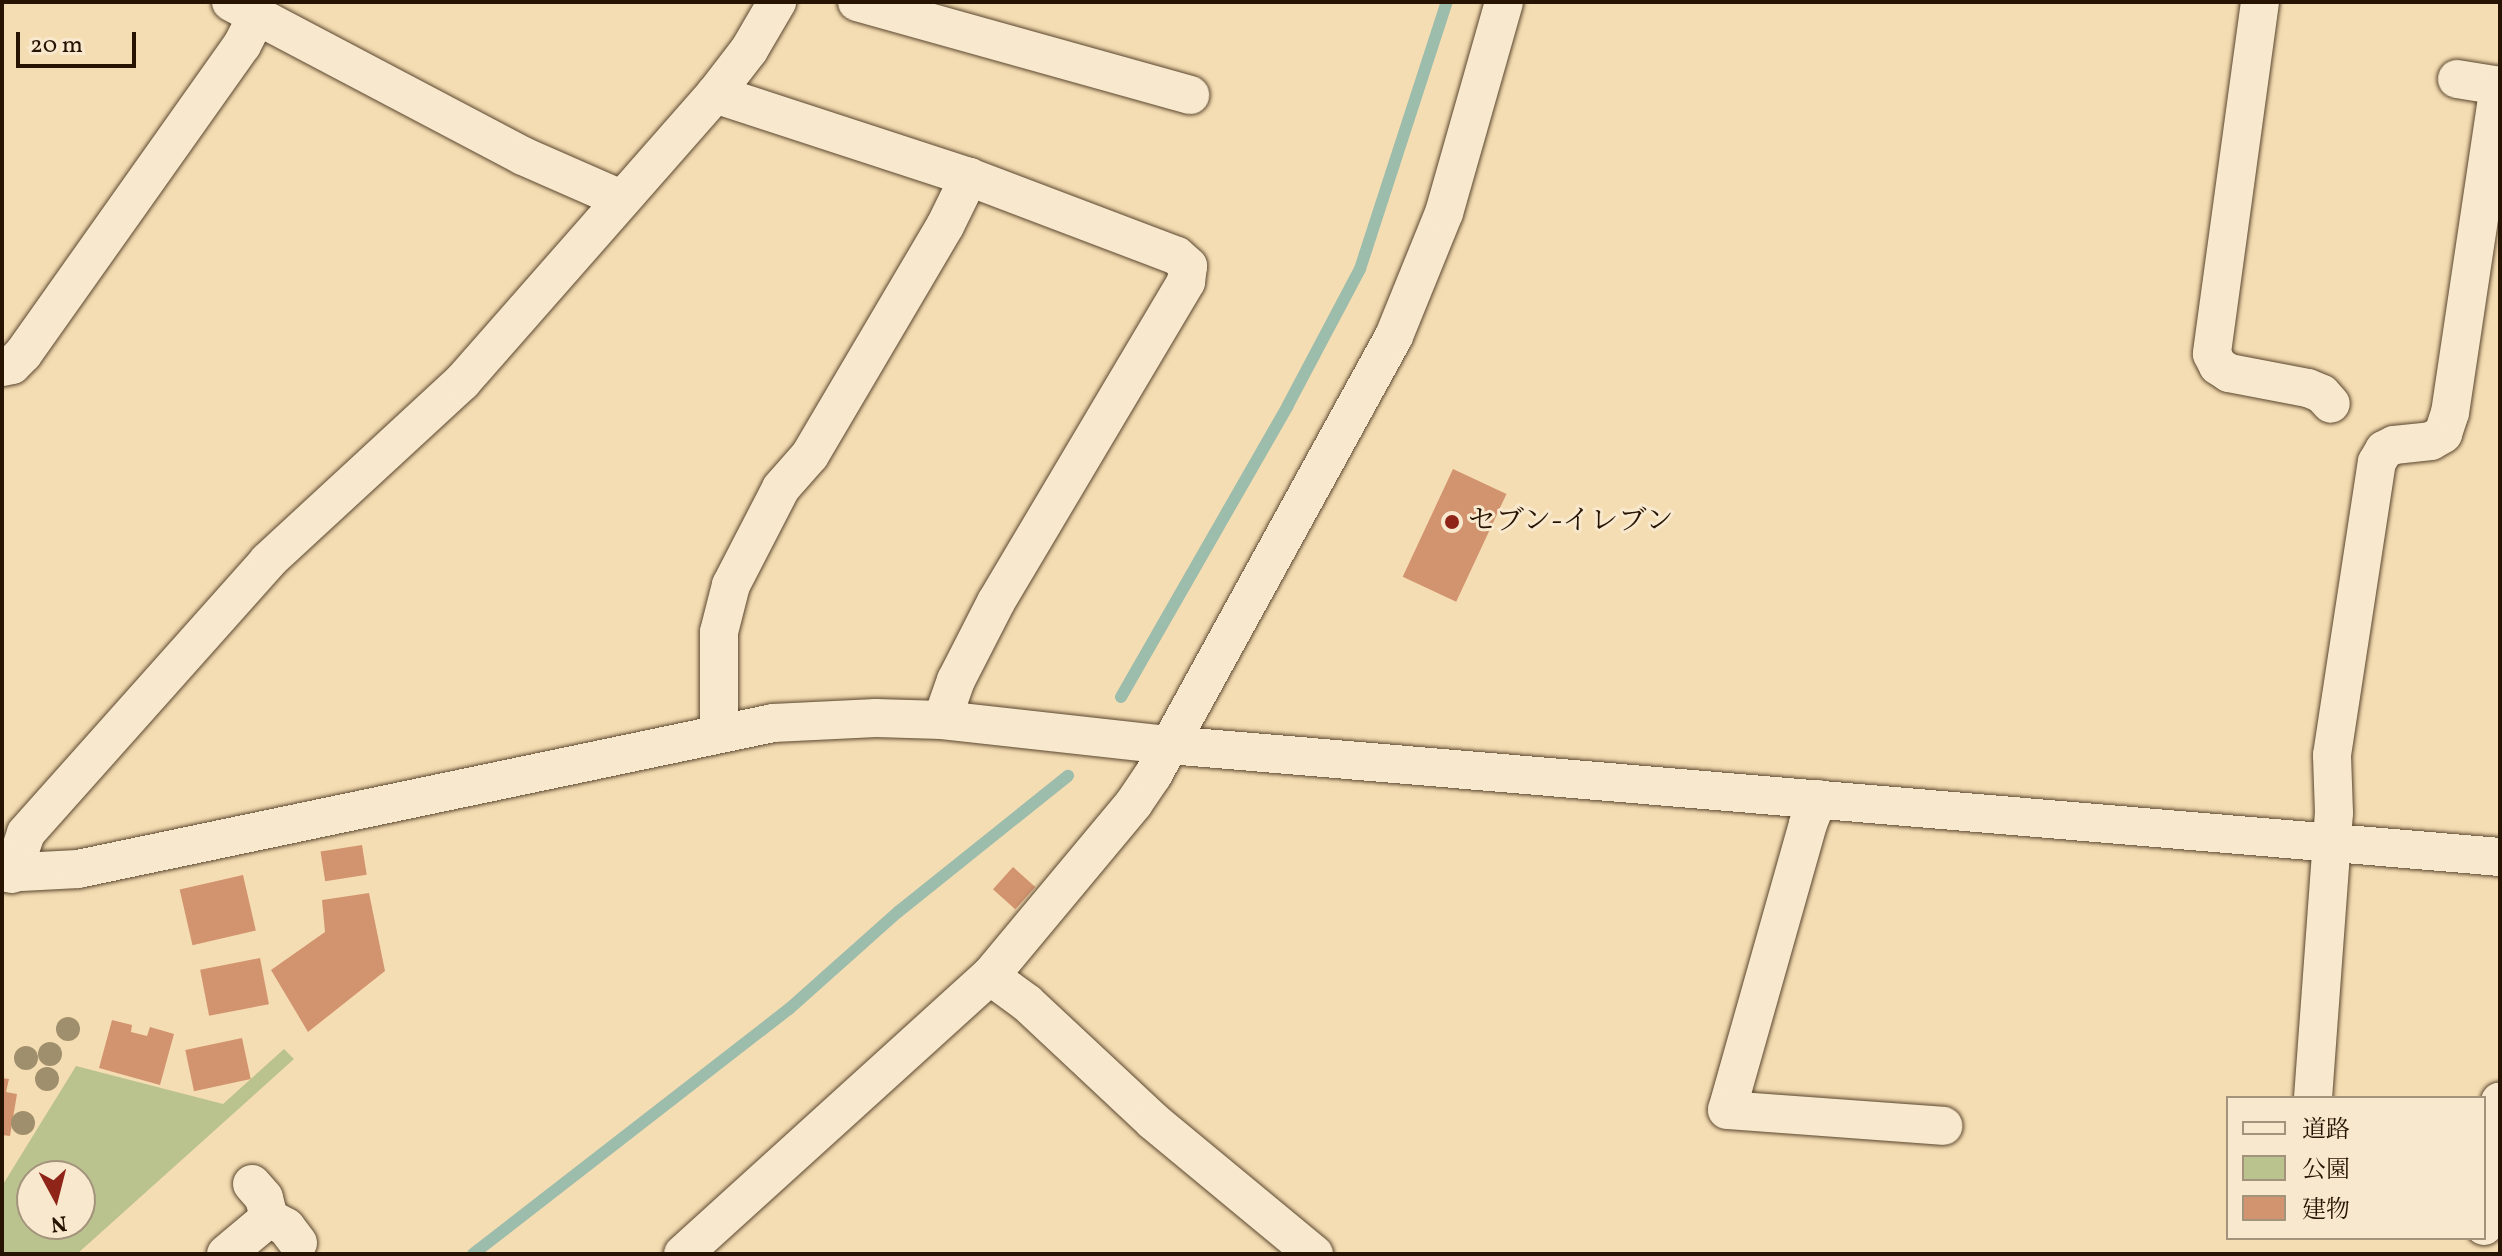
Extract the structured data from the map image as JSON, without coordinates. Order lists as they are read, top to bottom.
{
  "places": ["セブン-イレブン"],
  "legend": ["道路", "公園", "建物"],
  "scale_bar": "20 m",
  "north": "bottom"
}
